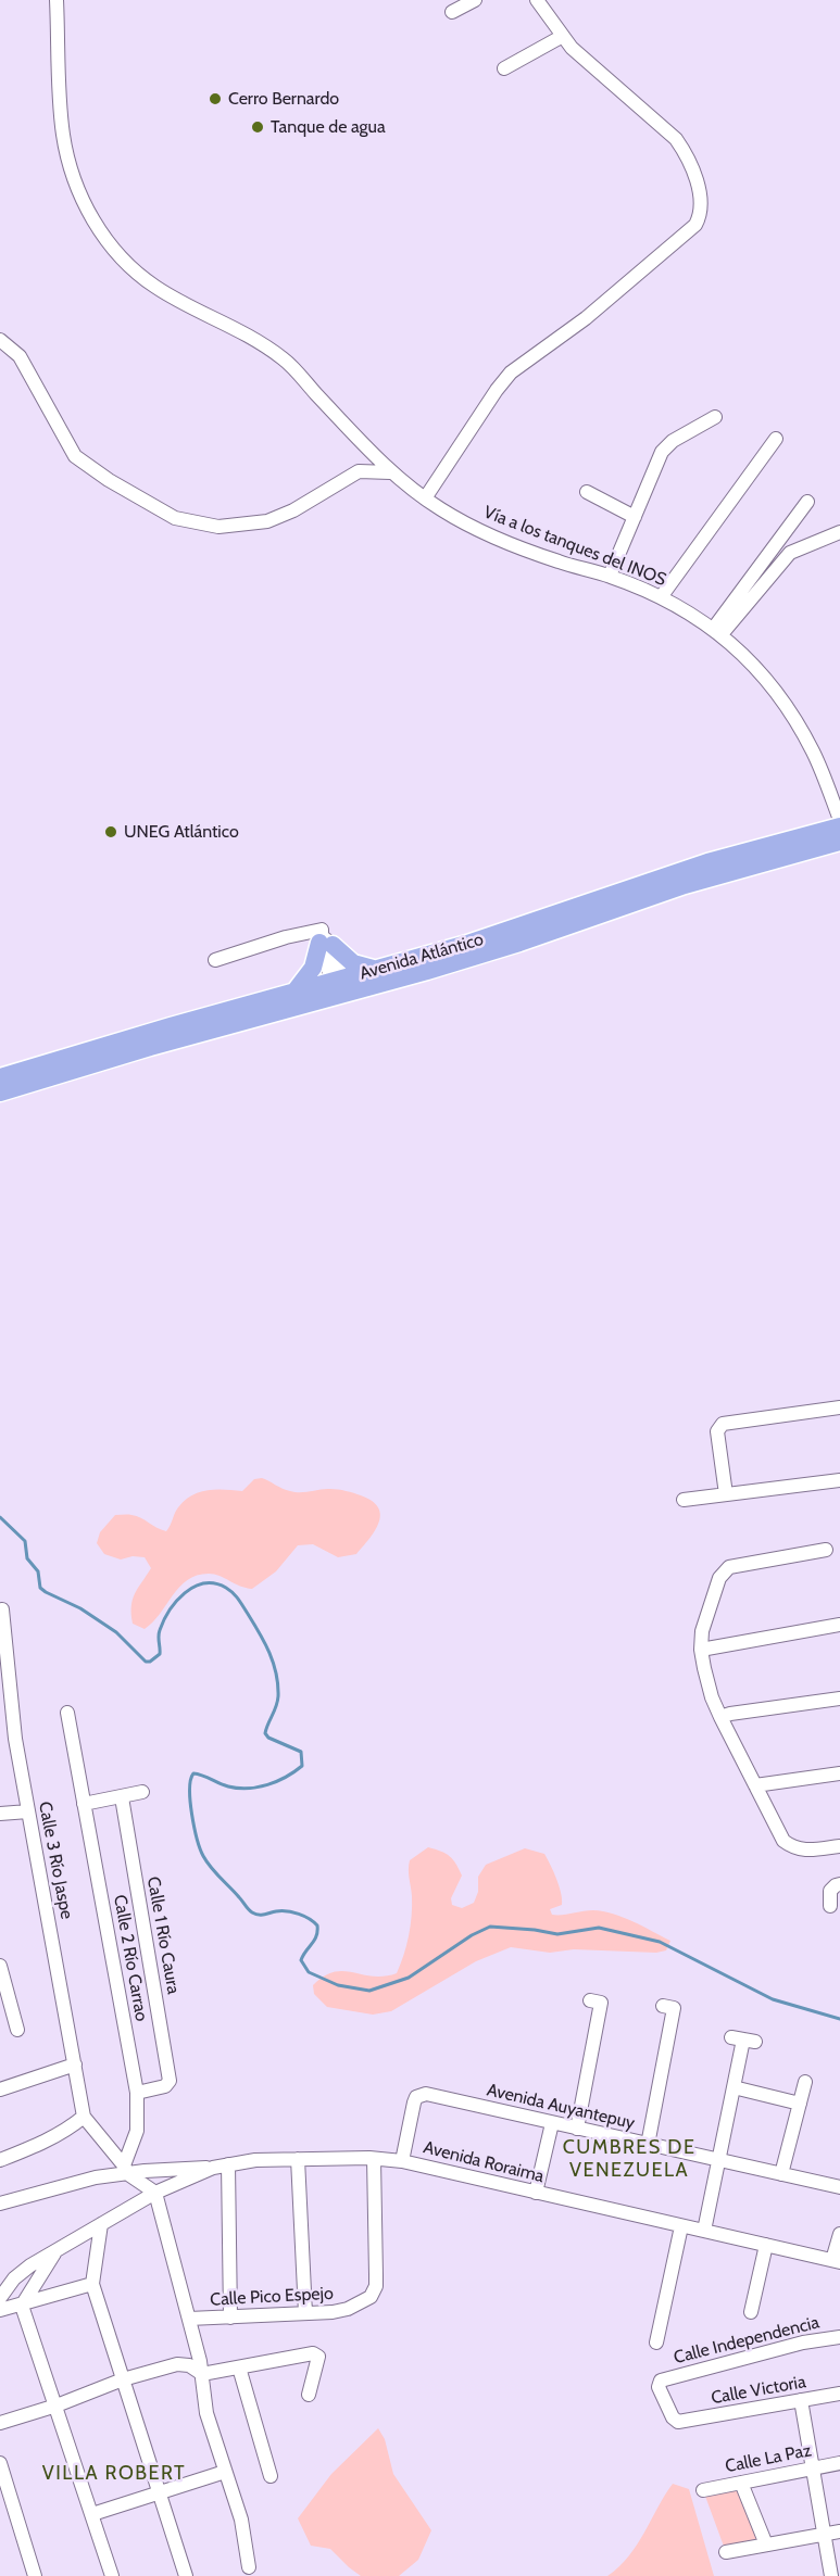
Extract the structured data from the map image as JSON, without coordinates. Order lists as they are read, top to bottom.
{
  "streets": {
    "main road": ["Avenida Atlántico"],
    "street": [
      "Vía a los tanques del INOS",
      "Calle 3 Río Jaspe",
      "Calle 1 Río Caura",
      "Calle 2 Río Carrao",
      "Avenida Auyantepuy",
      "Avenida Roraima",
      "Calle Pico Espejo",
      "Calle Independencia",
      "Calle Victoria",
      "Calle La Paz"
    ]
  },
  "crossings": [
    ["Calle 1 Río Caura", "Calle 2 Río Carrao"],
    ["Avenida Auyantepuy", "Avenida Roraima"],
    ["Avenida Roraima", "Calle Pico Espejo"],
    ["Calle Independencia", "Calle Victoria"]
  ],
  "districts": ["CUMBRES DE VENEZUELA", "VILLA ROBERT"],
  "places": ["Cerro Bernardo", "Tanque de agua", "UNEG Atlántico"]
}
